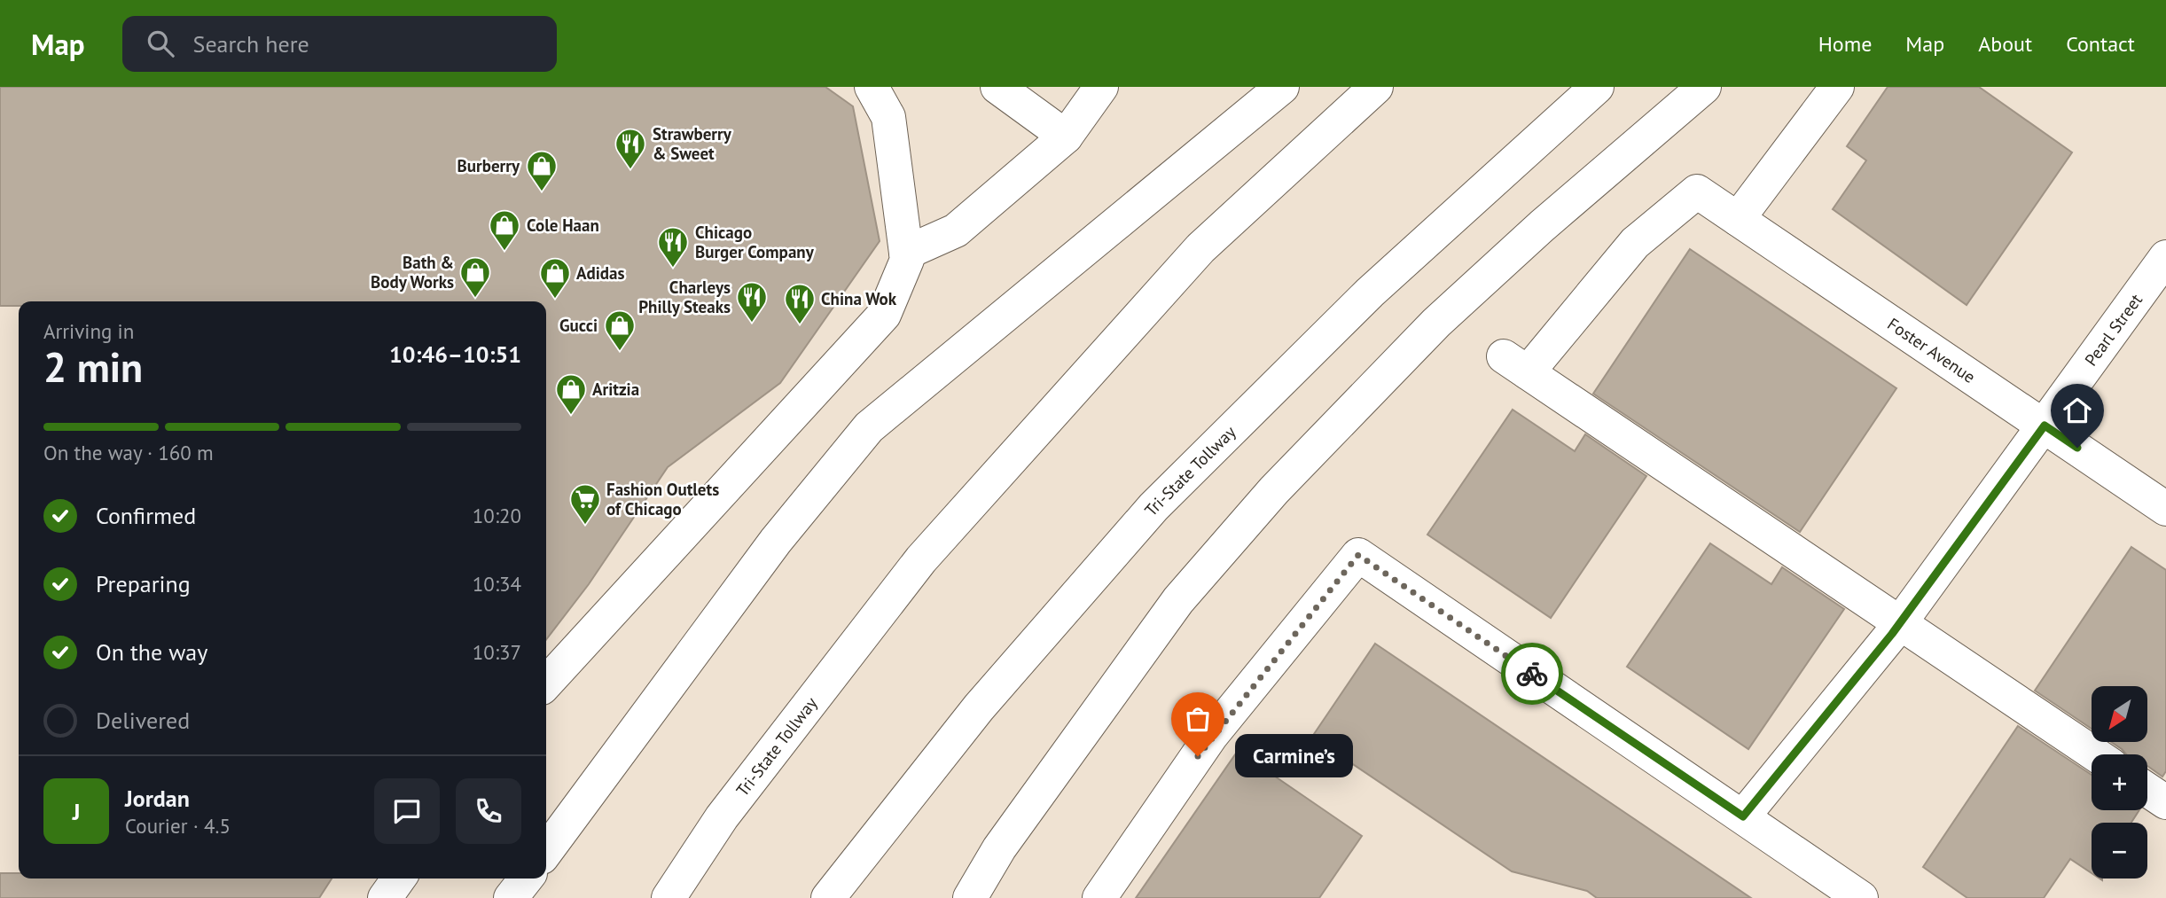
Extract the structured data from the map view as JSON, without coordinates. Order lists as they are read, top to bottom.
{
  "streets": {
    "main road": ["Pearl Street", "Foster Avenue", "Tri-State Tollway"]
  },
  "crossings": [
    ["Pearl Street", "Foster Avenue"]
  ],
  "places": {
    "restaurant": [
      "Strawberry & Sweet",
      "Chicago Burger Company",
      "Charleys Philly Steaks",
      "China Wok"
    ],
    "shop": [
      "Burberry",
      "Cole Haan",
      "Bath & Body Works",
      "Adidas",
      "Gucci",
      "Aritzia"
    ],
    "supermarket": ["Fashion Outlets of Chicago"],
    "other": ["Carmine’s"]
  },
  "north": "bottom left",
  "page": {
    "header": "Map",
    "search": "Search here",
    "nav": [
      "Home",
      "Map",
      "About",
      "Contact"
    ],
    "heading": ["2 min", "Arriving in", "10:46–10:51"],
    "panel": ["Jordan", "Courier · 4.5"],
    "bar": "On the way · 160 m",
    "list": [
      ["Confirmed", "10:20"],
      ["Preparing", "10:34"],
      ["On the way", "10:37"],
      "Delivered"
    ],
    "map_buttons": ["+", "−"],
    "bubble": "Carmine’s",
    "round": "J"
  }
}
